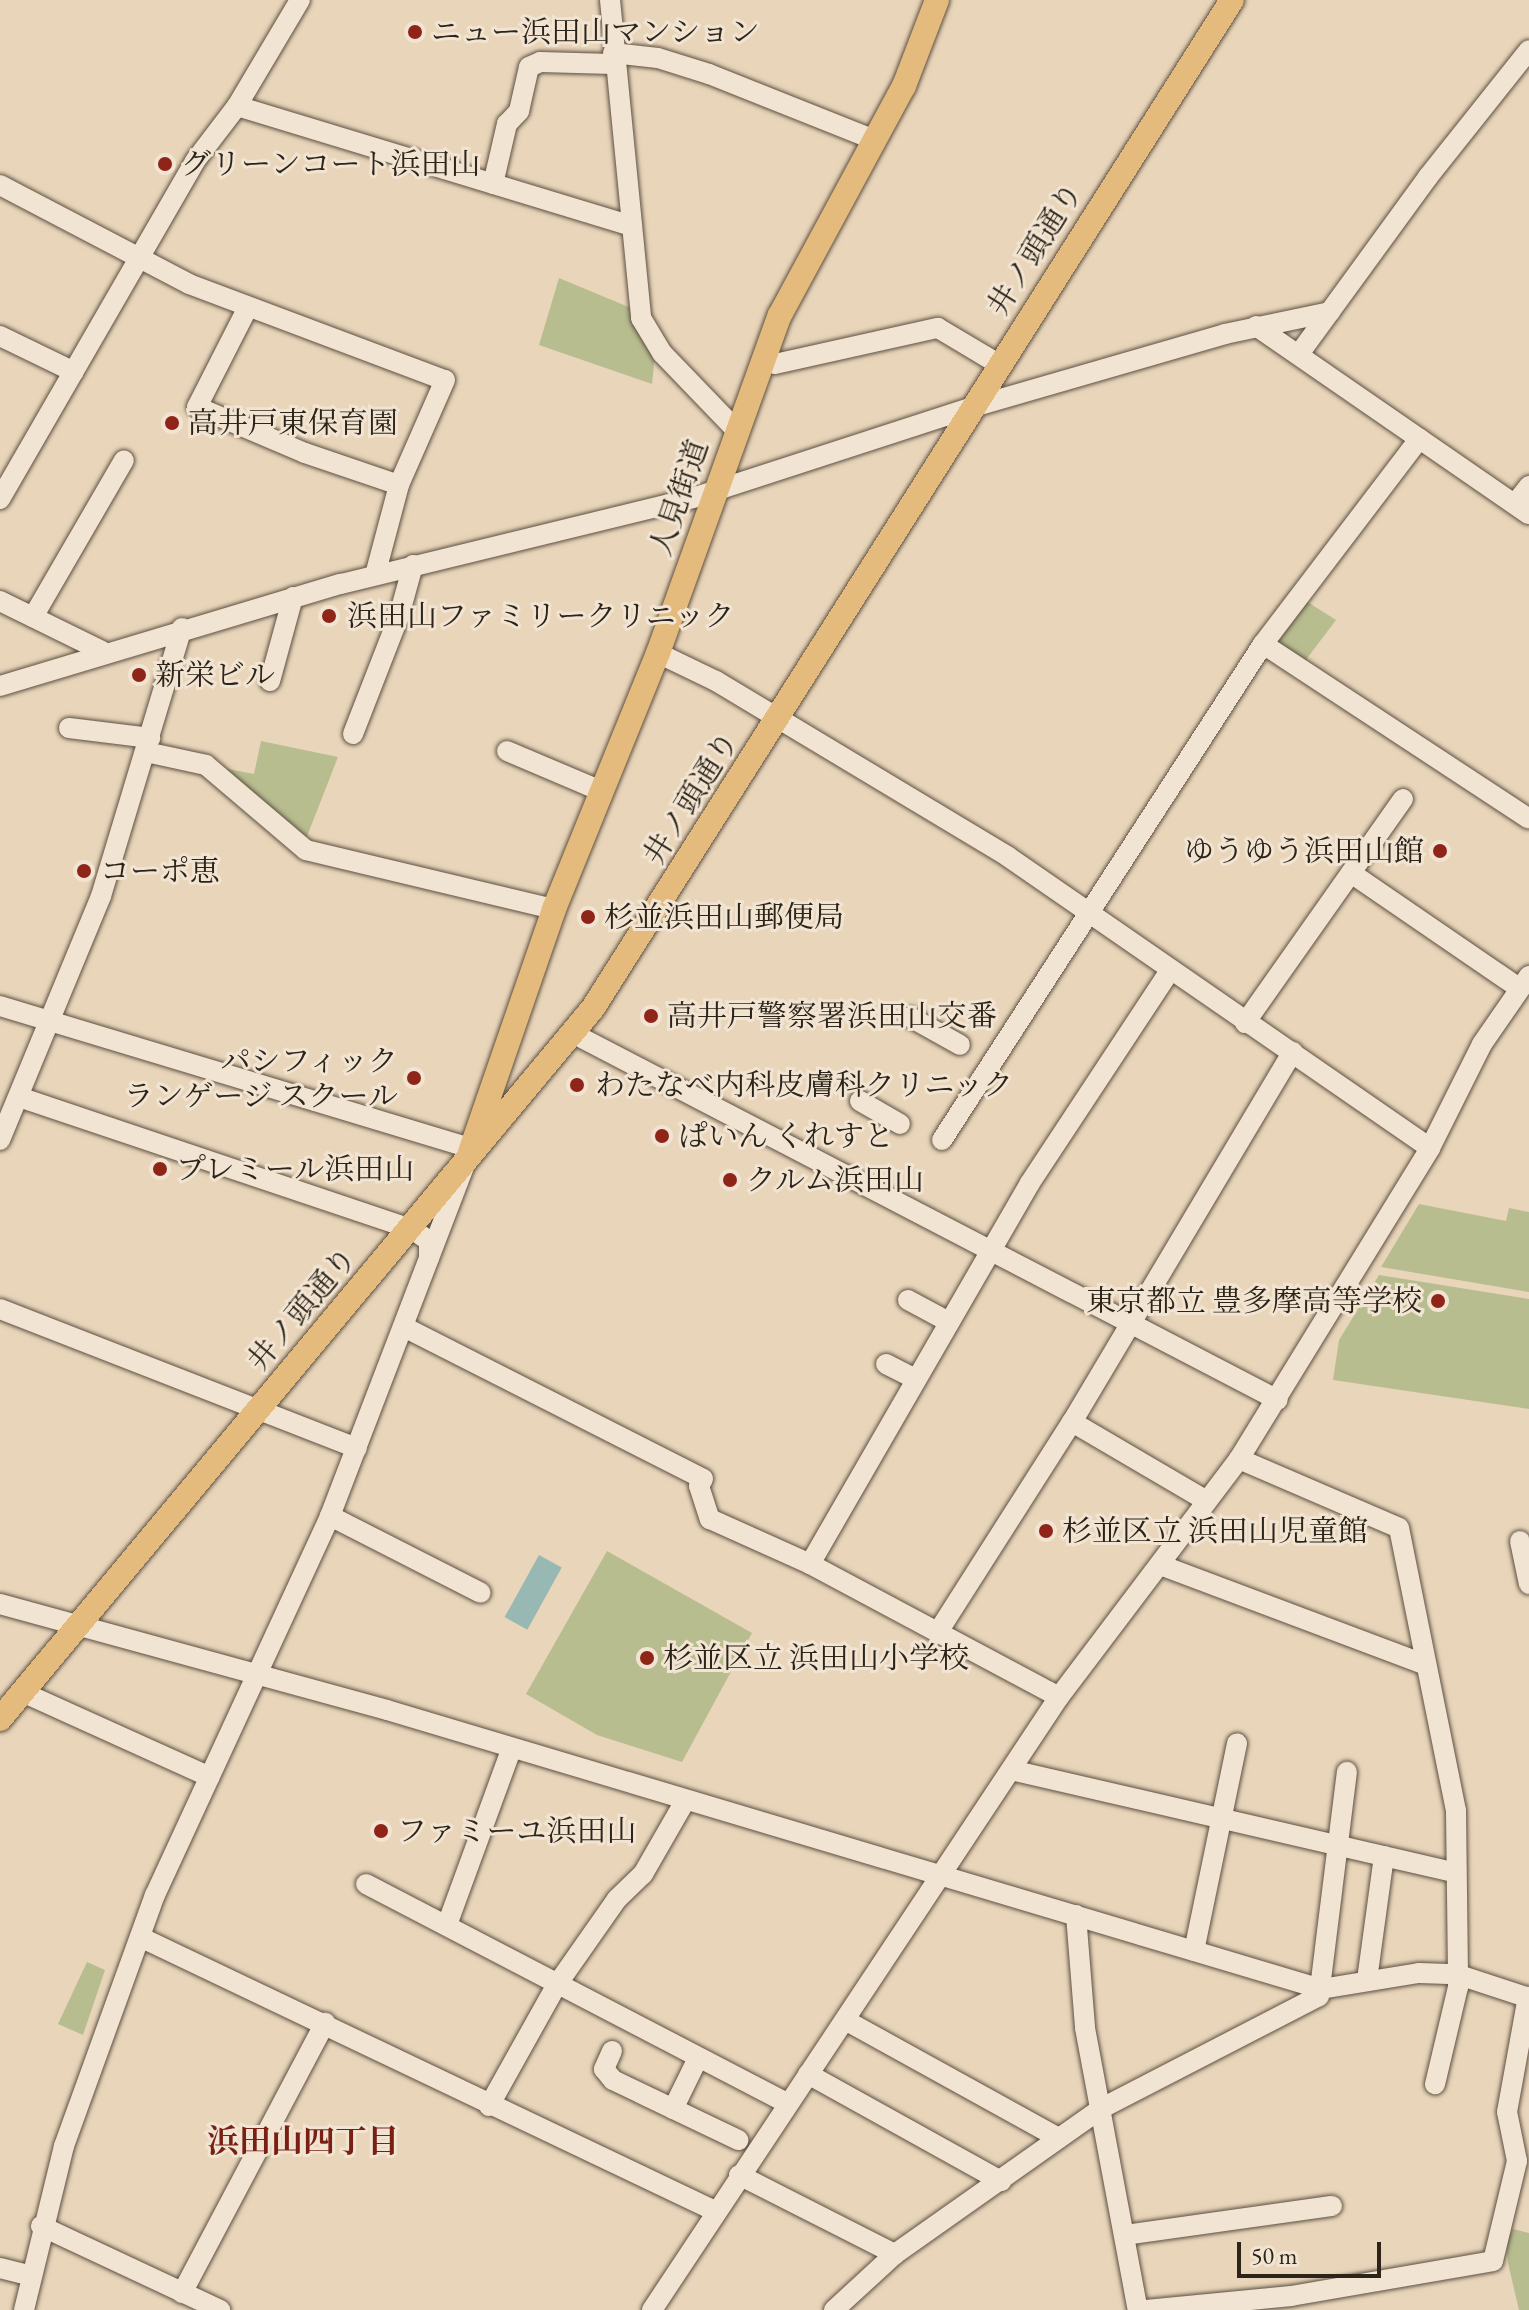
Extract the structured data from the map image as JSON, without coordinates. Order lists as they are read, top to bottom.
{
  "streets": {
    "main road": ["井ノ頭通り", "人見街道"]
  },
  "crossings": [
    ["井ノ頭通り", "人見街道"]
  ],
  "districts": ["浜田山四丁目"],
  "places": [
    "ニュー浜田山マンション",
    "グリーンコート浜田山",
    "高井戸東保育園",
    "浜田山ファミリークリニック",
    "新栄ビル",
    "ゆうゆう浜田山館",
    "コーポ恵",
    "杉並浜田山郵便局",
    "高井戸警察署浜田山交番",
    "パシフィック ランゲージ スクール",
    "わたなべ内科皮膚科クリニック",
    "ぱいん くれすと",
    "プレミール浜田山",
    "クルム浜田山",
    "東京都立 豊多摩高等学校",
    "杉並区立 浜田山児童館",
    "杉並区立 浜田山小学校",
    "ファミーユ浜田山"
  ],
  "scale_bar": "50 m"
}
